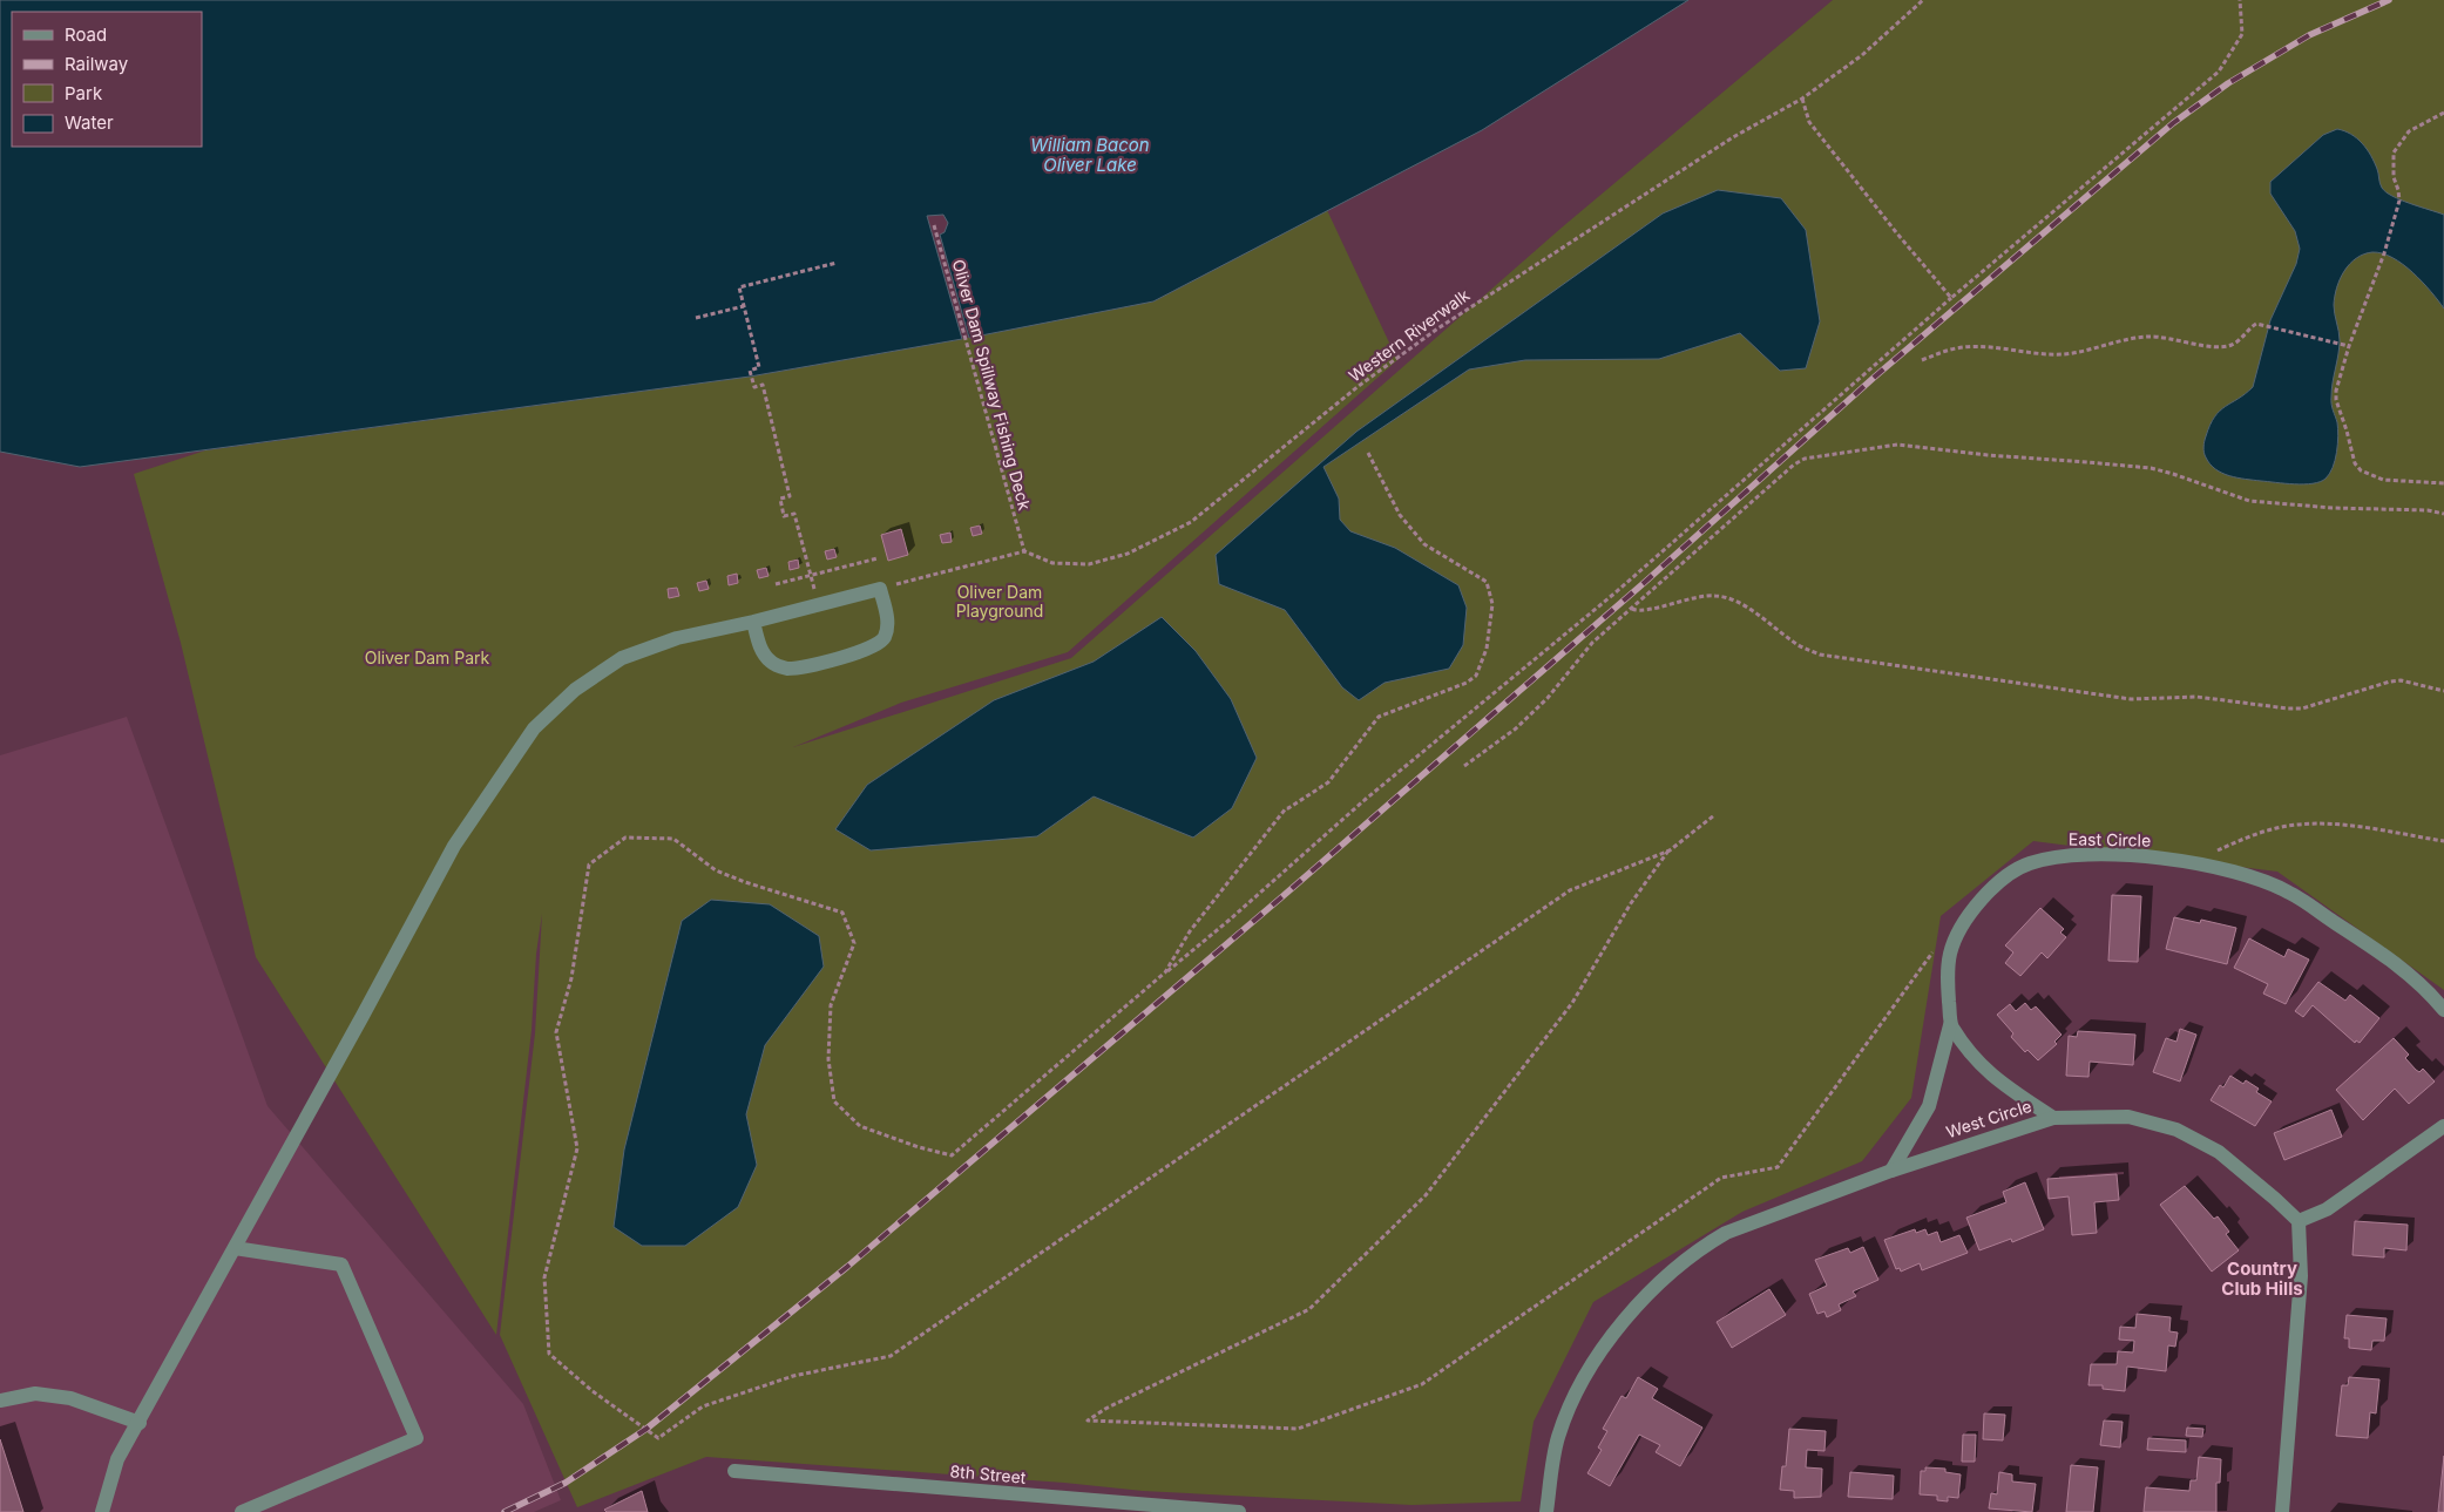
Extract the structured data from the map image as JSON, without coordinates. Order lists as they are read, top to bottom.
{
  "streets": {
    "street": ["East Circle", "West Circle", "8th Street"],
    "path": ["Western Riverwalk", "Oliver Dam Spillway Fishing Deck"]
  },
  "crossings": [
    ["Western Riverwalk", "Oliver Dam Spillway Fishing Deck"],
    ["East Circle", "West Circle"]
  ],
  "districts": ["Country Club Hills"],
  "water": ["William Bacon Oliver Lake"],
  "parks": ["Oliver Dam Playground", "Oliver Dam Park"],
  "legend": [
    "Road",
    "Railway",
    "Park",
    "Water"
  ]
}
